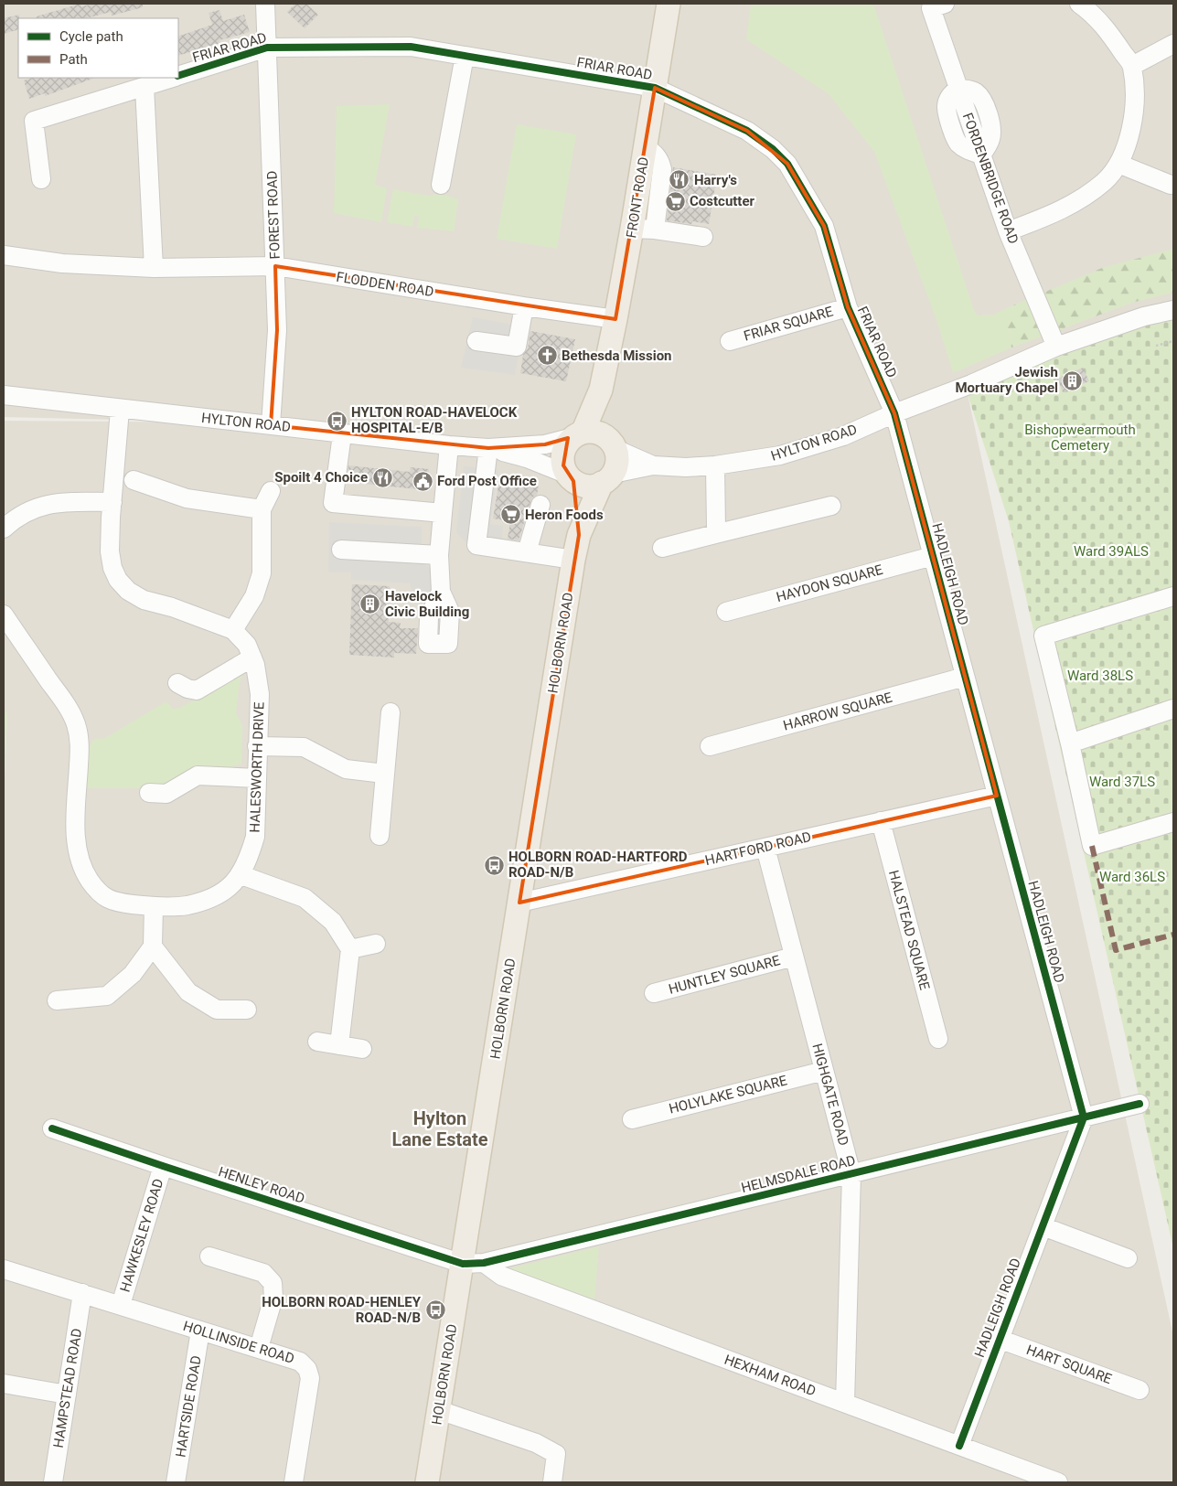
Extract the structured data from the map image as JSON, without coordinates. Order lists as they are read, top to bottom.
{
  "streets": {
    "main road": ["FRONT ROAD", "HOLBORN ROAD"],
    "street": [
      "FRIAR ROAD",
      "FORDENBRIDGE ROAD",
      "FOREST ROAD",
      "FLODDEN ROAD",
      "FRIAR SQUARE",
      "HYLTON ROAD",
      "HADLEIGH ROAD",
      "HAYDON SQUARE",
      "HARROW SQUARE",
      "HALESWORTH DRIVE",
      "HARTFORD ROAD",
      "HALSTEAD SQUARE",
      "HUNTLEY SQUARE",
      "HOLYLAKE SQUARE",
      "HIGHGATE ROAD",
      "HELMSDALE ROAD",
      "HENLEY ROAD",
      "HAWKESLEY ROAD",
      "HOLLINSIDE ROAD",
      "HART SQUARE",
      "HEXHAM ROAD",
      "HAMPSTEAD ROAD",
      "HARTSIDE ROAD"
    ]
  },
  "crossings": [
    ["FRIAR ROAD", "FRONT ROAD"],
    ["FRIAR ROAD", "FOREST ROAD"],
    ["FRIAR ROAD", "FRIAR SQUARE"],
    ["FRIAR ROAD", "HYLTON ROAD"],
    ["FRIAR ROAD", "HADLEIGH ROAD"],
    ["FORDENBRIDGE ROAD", "HYLTON ROAD"],
    ["FRONT ROAD", "FLODDEN ROAD"],
    ["FRONT ROAD", "HYLTON ROAD"],
    ["FRONT ROAD", "HOLBORN ROAD"],
    ["FOREST ROAD", "FLODDEN ROAD"],
    ["FOREST ROAD", "HYLTON ROAD"],
    ["HYLTON ROAD", "HADLEIGH ROAD"],
    ["HYLTON ROAD", "HOLBORN ROAD"],
    ["HYLTON ROAD", "HALESWORTH DRIVE"],
    ["HADLEIGH ROAD", "HAYDON SQUARE"],
    ["HADLEIGH ROAD", "HARROW SQUARE"],
    ["HADLEIGH ROAD", "HARTFORD ROAD"],
    ["HADLEIGH ROAD", "HELMSDALE ROAD"],
    ["HADLEIGH ROAD", "HART SQUARE"],
    ["HADLEIGH ROAD", "HEXHAM ROAD"],
    ["HOLBORN ROAD", "HARTFORD ROAD"],
    ["HOLBORN ROAD", "HELMSDALE ROAD"],
    ["HOLBORN ROAD", "HENLEY ROAD"],
    ["HOLBORN ROAD", "HEXHAM ROAD"],
    ["HARTFORD ROAD", "HALSTEAD SQUARE"],
    ["HARTFORD ROAD", "HIGHGATE ROAD"],
    ["HUNTLEY SQUARE", "HIGHGATE ROAD"],
    ["HOLYLAKE SQUARE", "HIGHGATE ROAD"],
    ["HIGHGATE ROAD", "HELMSDALE ROAD"],
    ["HIGHGATE ROAD", "HEXHAM ROAD"],
    ["HELMSDALE ROAD", "HENLEY ROAD"],
    ["HELMSDALE ROAD", "HEXHAM ROAD"],
    ["HENLEY ROAD", "HAWKESLEY ROAD"],
    ["HENLEY ROAD", "HEXHAM ROAD"],
    ["HAWKESLEY ROAD", "HOLLINSIDE ROAD"],
    ["HOLLINSIDE ROAD", "HAMPSTEAD ROAD"],
    ["HOLLINSIDE ROAD", "HARTSIDE ROAD"]
  ],
  "districts": ["Hylton Lane Estate"],
  "parks": [
    "Bishopwearmouth Cemetery",
    "Ward 39ALS",
    "Ward 38LS",
    "Ward 37LS",
    "Ward 36LS"
  ],
  "places": {
    "restaurant": ["Harry's", "Spoilt 4 Choice"],
    "supermarket": ["Costcutter", "Heron Foods"],
    "church": ["Bethesda Mission"],
    "building": ["Jewish Mortuary Chapel", "Havelock Civic Building"],
    "bus stop": ["HYLTON ROAD-HAVELOCK HOSPITAL-E/B", "HOLBORN ROAD-HARTFORD ROAD-N/B", "HOLBORN ROAD-HENLEY ROAD-N/B"],
    "public building": ["Ford Post Office"]
  },
  "legend": ["Cycle path", "Path"]
}
